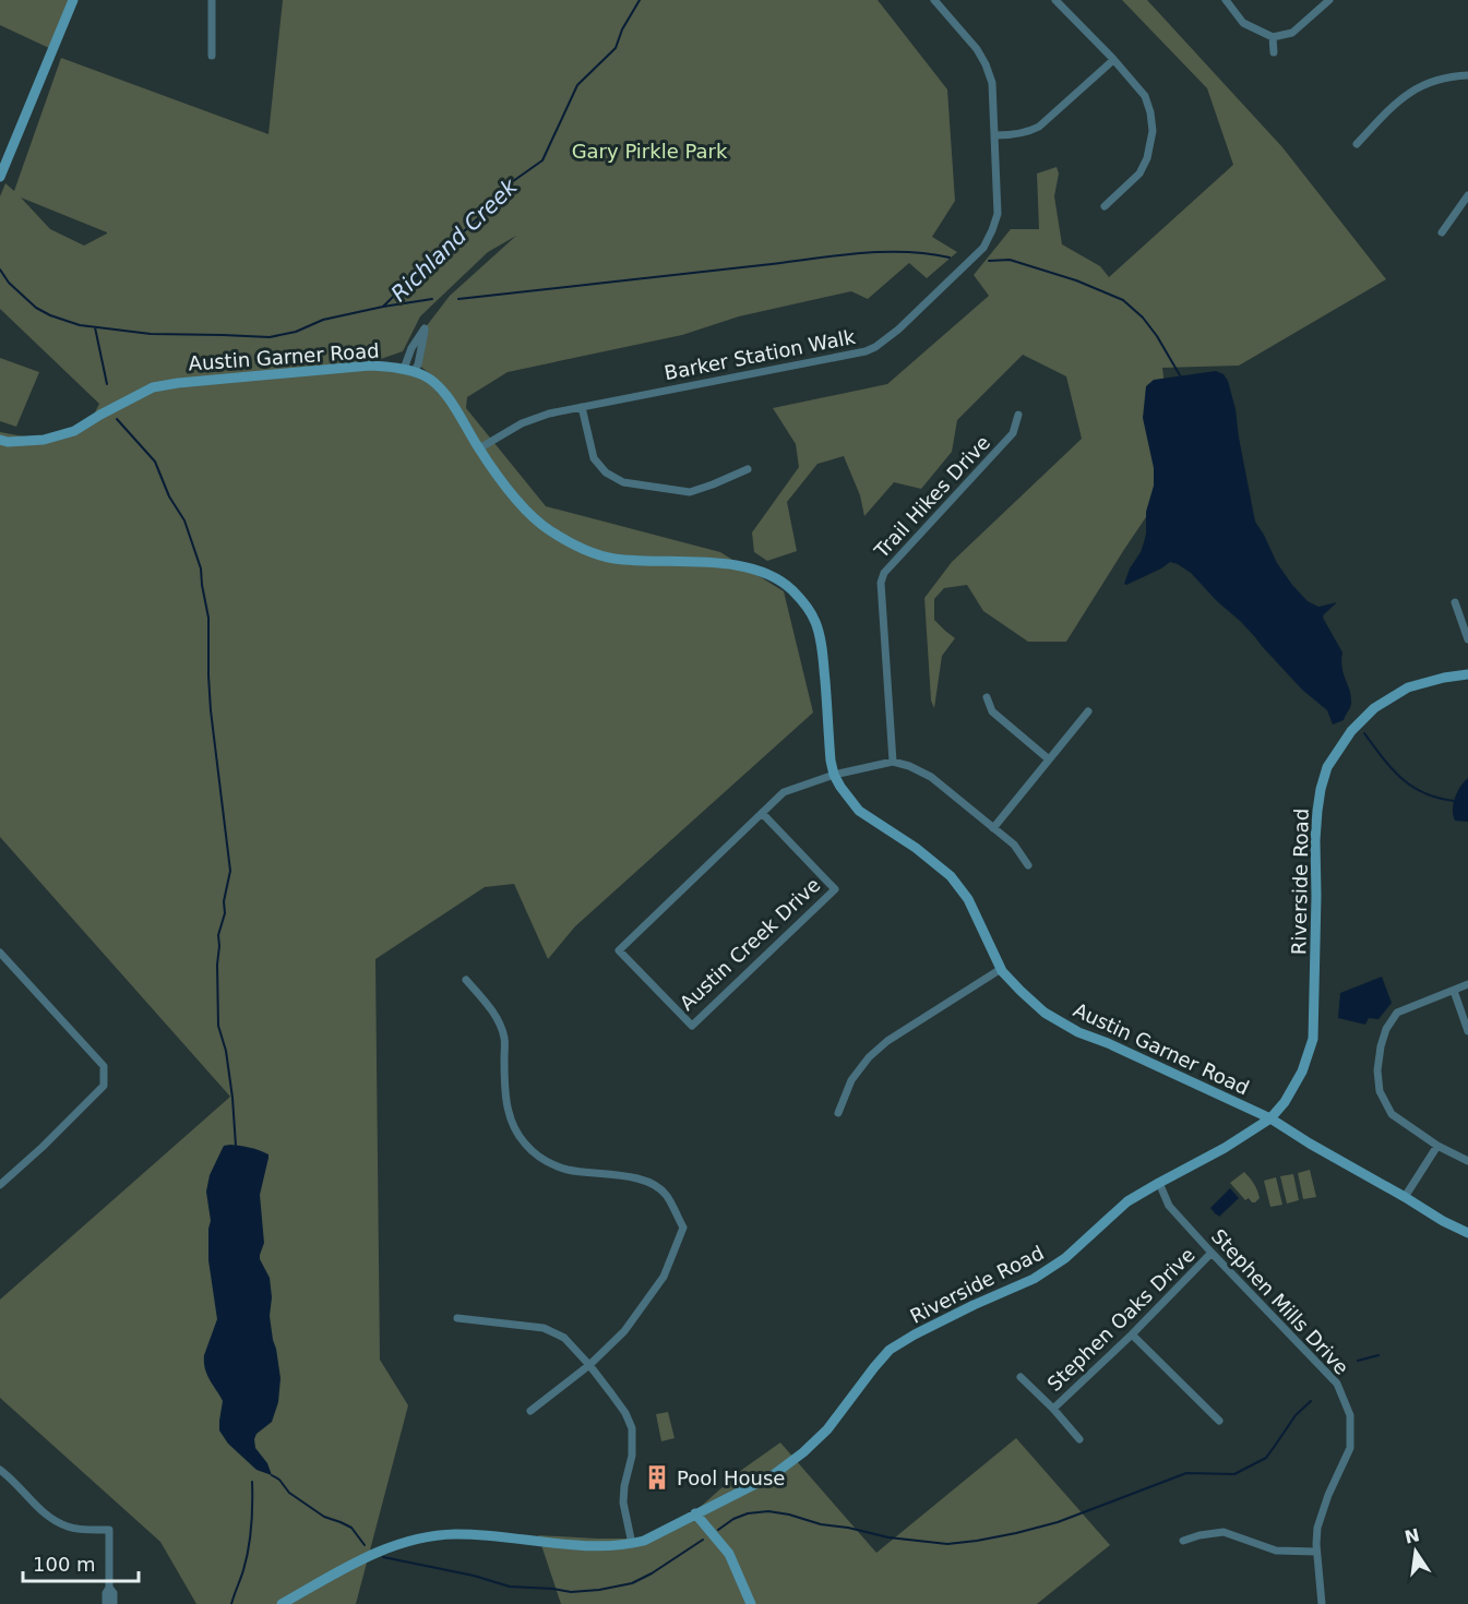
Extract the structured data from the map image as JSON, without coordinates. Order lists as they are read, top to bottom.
{
  "streets": {
    "street": [
      "Barker Station Walk",
      "Austin Garner Road",
      "Trail Hikes Drive",
      "Riverside Road",
      "Austin Creek Drive",
      "Stephen Mills Drive",
      "Stephen Oaks Drive"
    ]
  },
  "crossings": [
    ["Barker Station Walk", "Austin Garner Road"],
    ["Austin Garner Road", "Riverside Road"],
    ["Austin Garner Road", "Austin Creek Drive"],
    ["Trail Hikes Drive", "Austin Creek Drive"],
    ["Riverside Road", "Stephen Mills Drive"],
    ["Stephen Mills Drive", "Stephen Oaks Drive"]
  ],
  "water": ["Richland Creek"],
  "parks": ["Gary Pirkle Park"],
  "places": {
    "building": ["Pool House"]
  },
  "scale_bar": "100 m",
  "north": "top"
}
